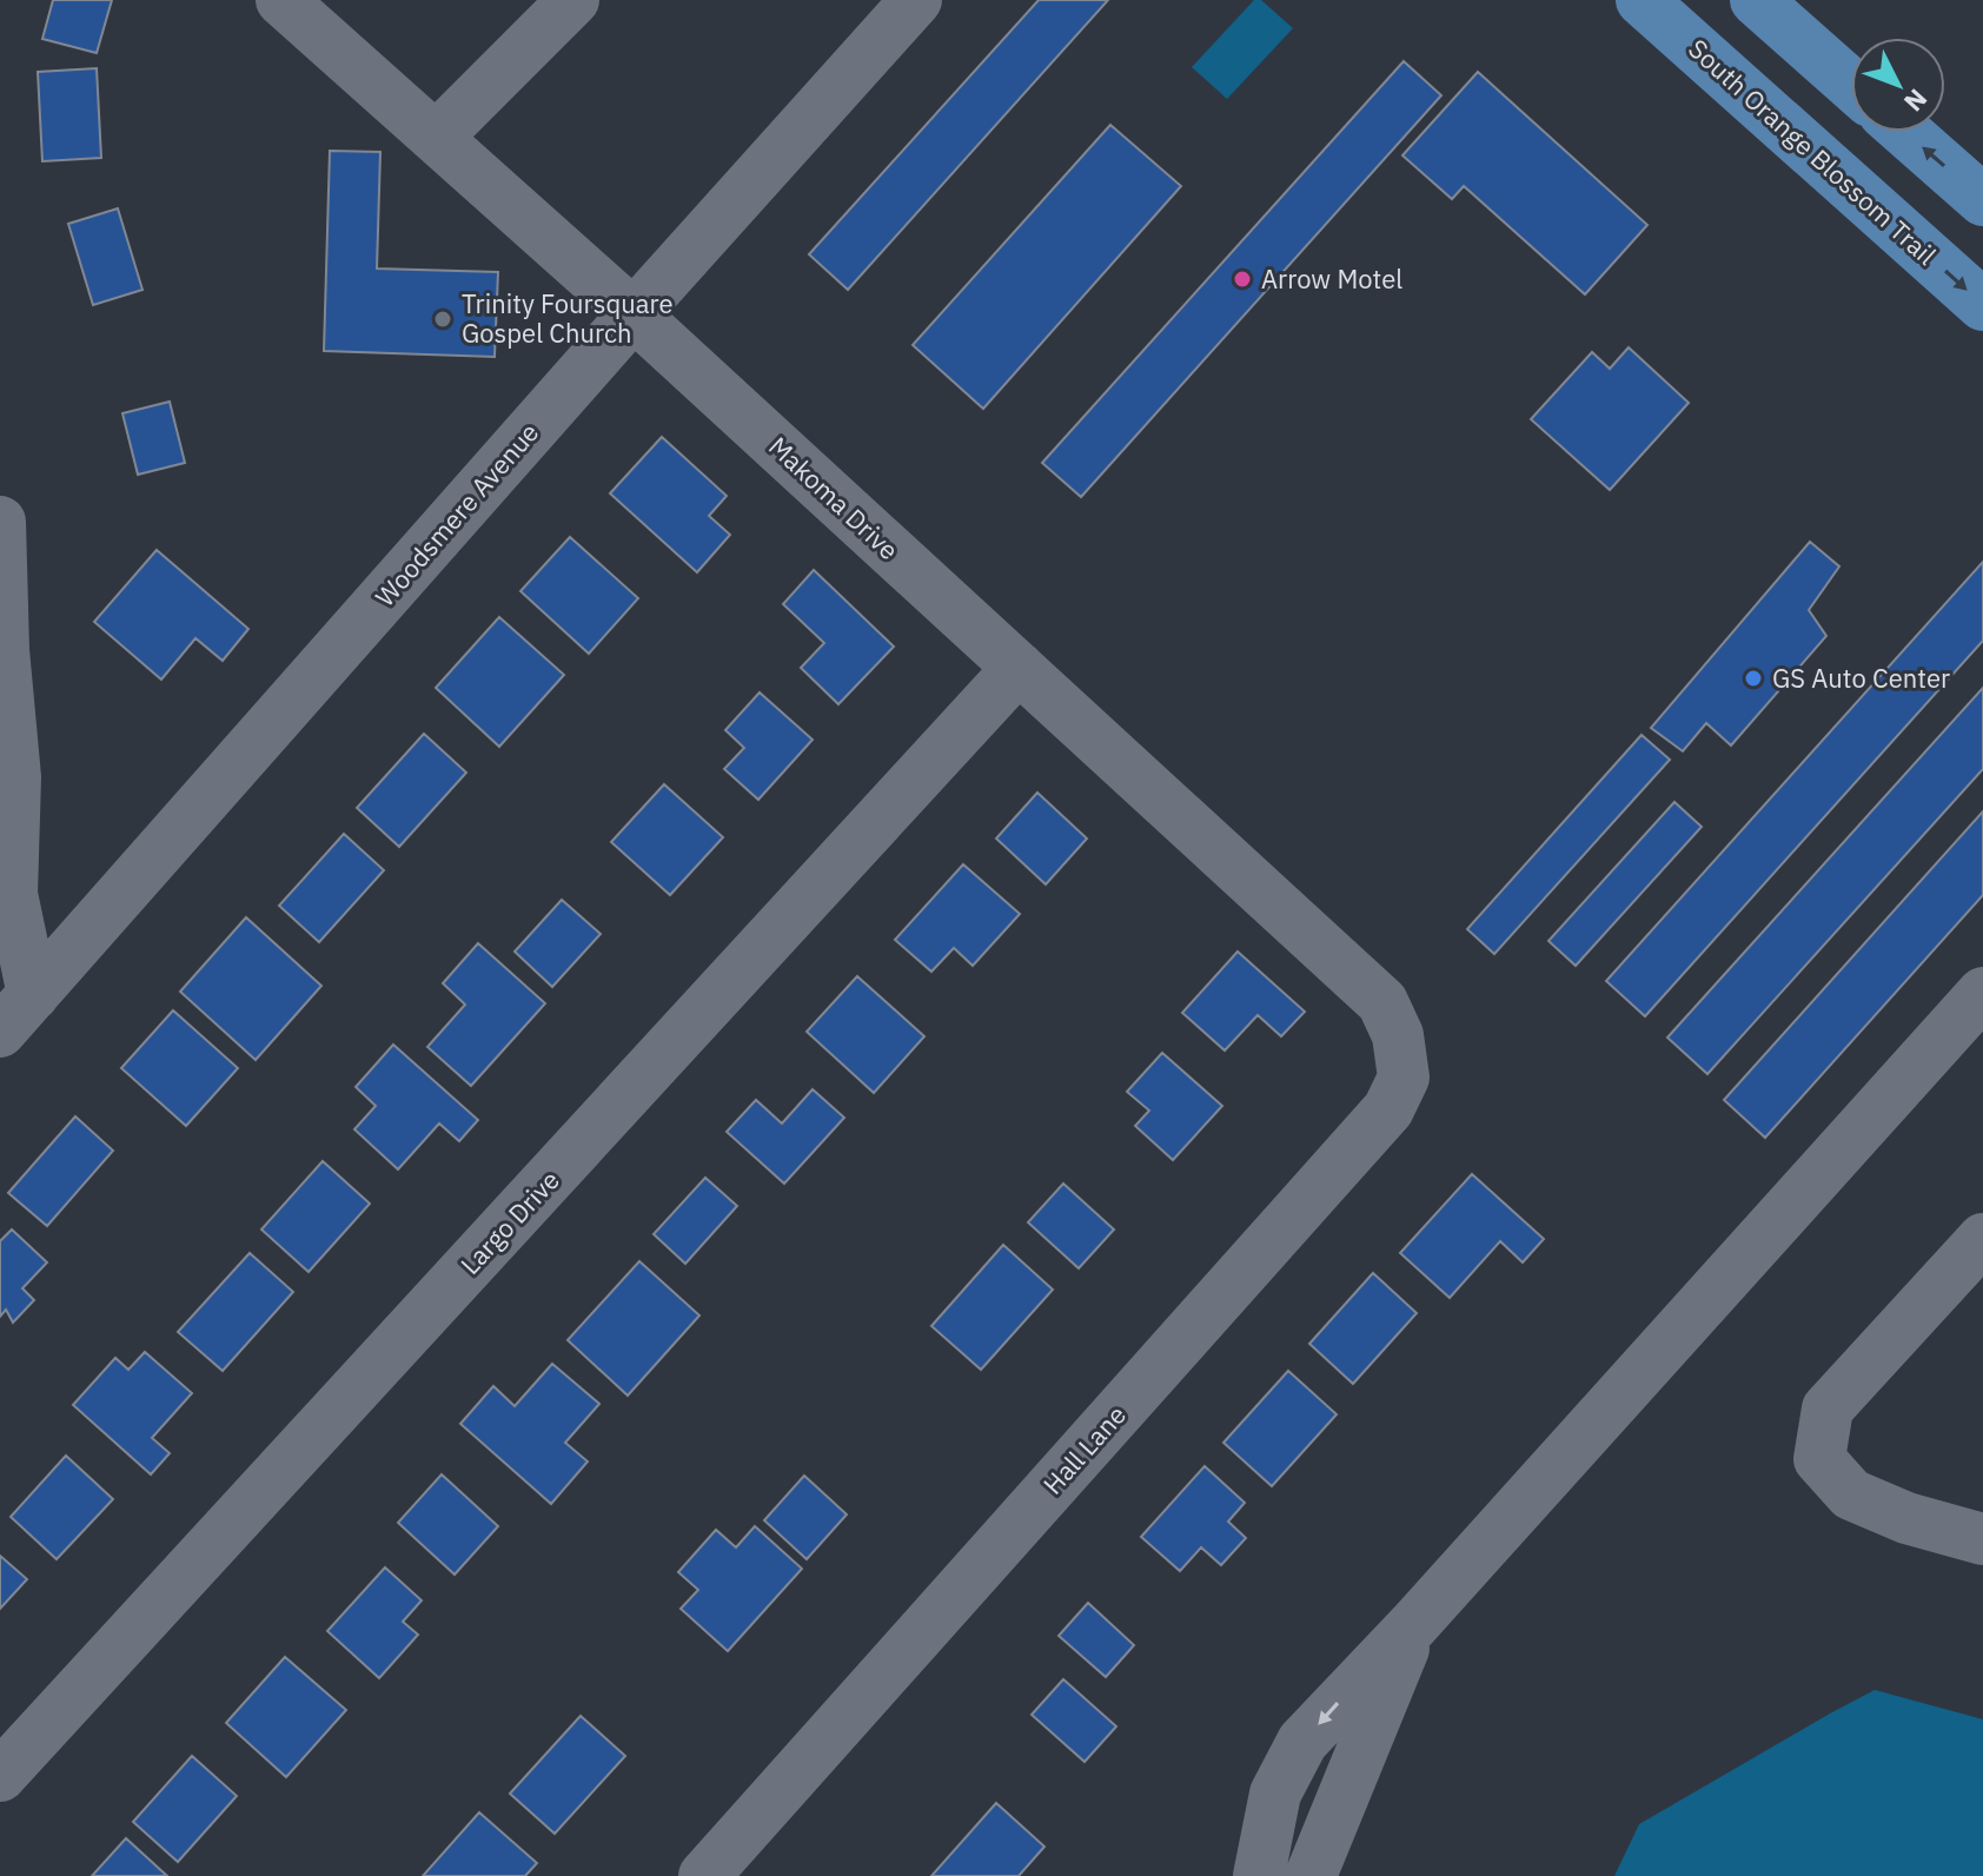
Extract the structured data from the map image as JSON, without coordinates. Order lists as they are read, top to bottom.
{
  "streets": {
    "main road": ["South Orange Blossom Trail"],
    "street": [
      "Makoma Drive",
      "Woodsmere Avenue",
      "Largo Drive",
      "Hall Lane"
    ]
  },
  "crossings": [
    ["Makoma Drive", "Woodsmere Avenue"],
    ["Makoma Drive", "Largo Drive"],
    ["Makoma Drive", "Hall Lane"]
  ],
  "places": ["Arrow Motel", "Trinity Foursquare Gospel Church", "GS Auto Center"],
  "north": "bottom right"
}
